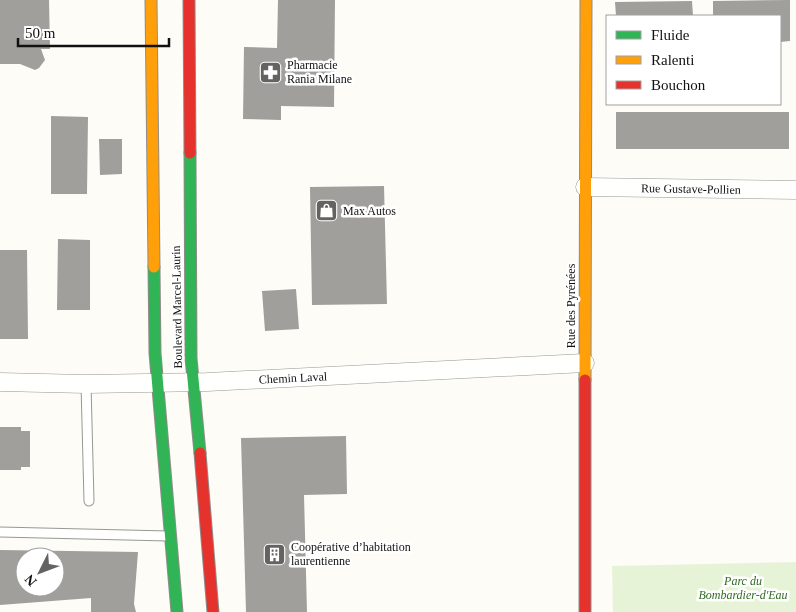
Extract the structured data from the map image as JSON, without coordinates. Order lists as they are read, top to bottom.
{
  "streets": {
    "main road": ["Rue des Pyrénées", "Boulevard Marcel-Laurin"],
    "street": ["Rue Gustave-Pollien", "Chemin Laval"]
  },
  "crossings": [
    ["Rue Gustave-Pollien", "Rue des Pyrénées"],
    ["Rue des Pyrénées", "Chemin Laval"],
    ["Boulevard Marcel-Laurin", "Chemin Laval"]
  ],
  "parks": ["Parc du Bombardier-d'Eau"],
  "places": {
    "pharmacy": ["Pharmacie Rania Milane"],
    "shop": ["Max Autos"],
    "building": ["Coopérative d’habitation laurentienne"]
  },
  "legend": ["Fluide", "Ralenti", "Bouchon"],
  "scale_bar": "50 m",
  "north": "bottom left"
}
